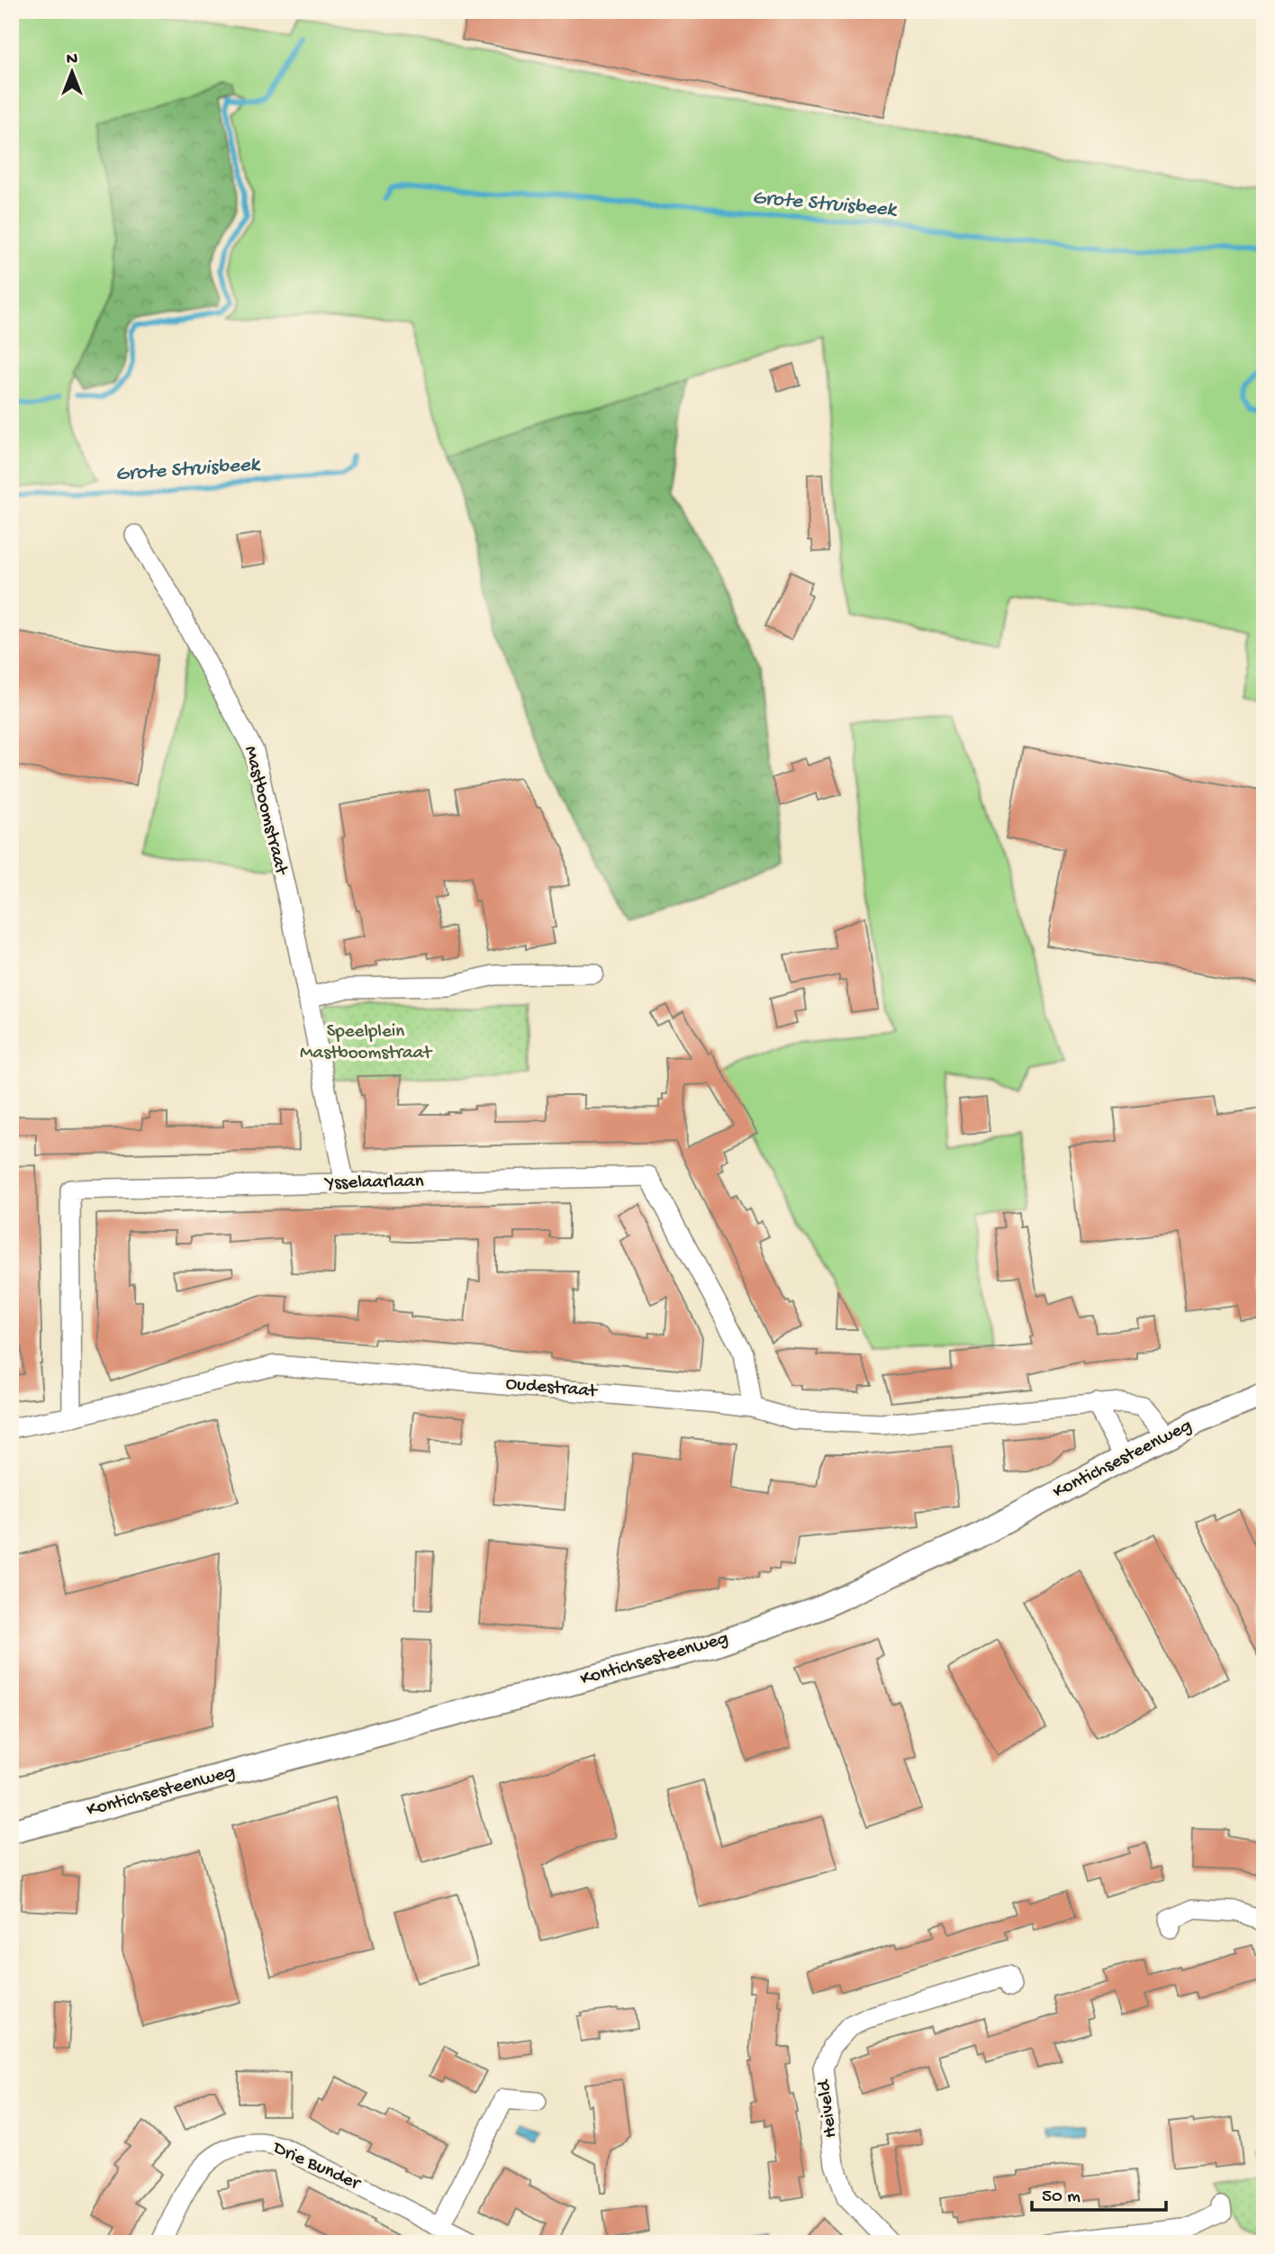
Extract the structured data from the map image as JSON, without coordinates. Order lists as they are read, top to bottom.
{
  "streets": {
    "street": [
      "Mastboomstraat",
      "Ysselaarlaan",
      "Oudestraat",
      "Kontichsesteenweg",
      "Heiveld",
      "Drie Bunder"
    ]
  },
  "crossings": [
    ["Mastboomstraat", "Ysselaarlaan"],
    ["Ysselaarlaan", "Oudestraat"],
    ["Oudestraat", "Kontichsesteenweg"]
  ],
  "water": ["Grote Struisbeek"],
  "parks": ["Speelplein Mastboomstraat"],
  "scale_bar": "50 m",
  "north": "top"
}
